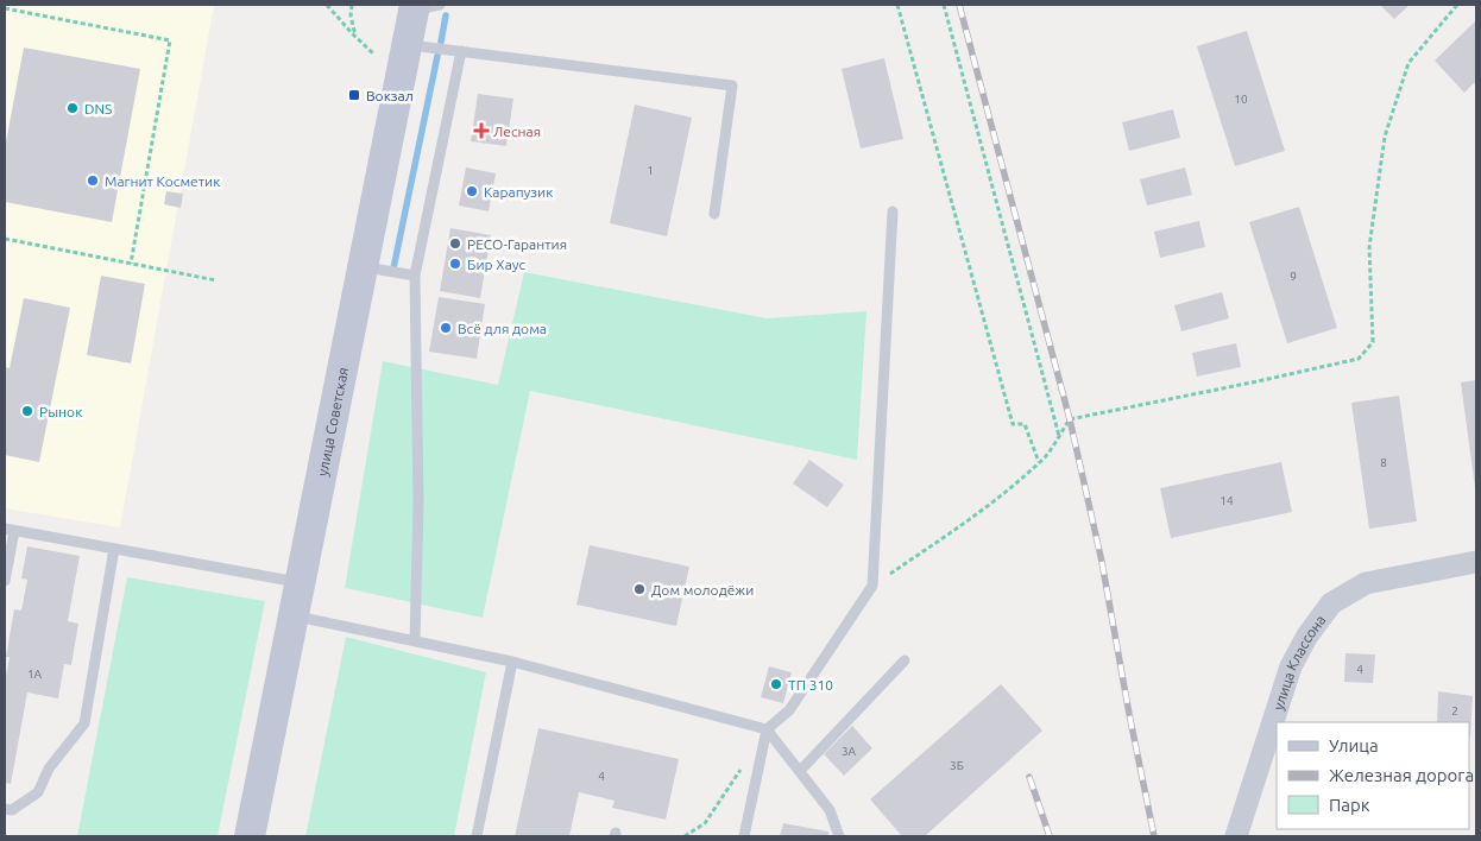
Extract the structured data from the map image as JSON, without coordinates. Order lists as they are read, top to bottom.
{
  "streets": {
    "street": ["улица Советская", "улица Классона"]
  },
  "places": {
    "transit": ["Вокзал"],
    "other": [
      "DNS",
      "Магнит Косметик",
      "Карапузик",
      "РЕСО-Гарантия",
      "Бир Хаус",
      "Всё для дома",
      "Рынок",
      "Дом молодёжи",
      "ТП 310"
    ],
    "health": ["Лесная"]
  },
  "house_numbers": [
    "10",
    "1",
    "9",
    "8",
    "14",
    "4",
    "1А",
    "2",
    "3А",
    "3Б",
    "4"
  ],
  "legend": ["Улица", "Железная дорога", "Парк"]
}
